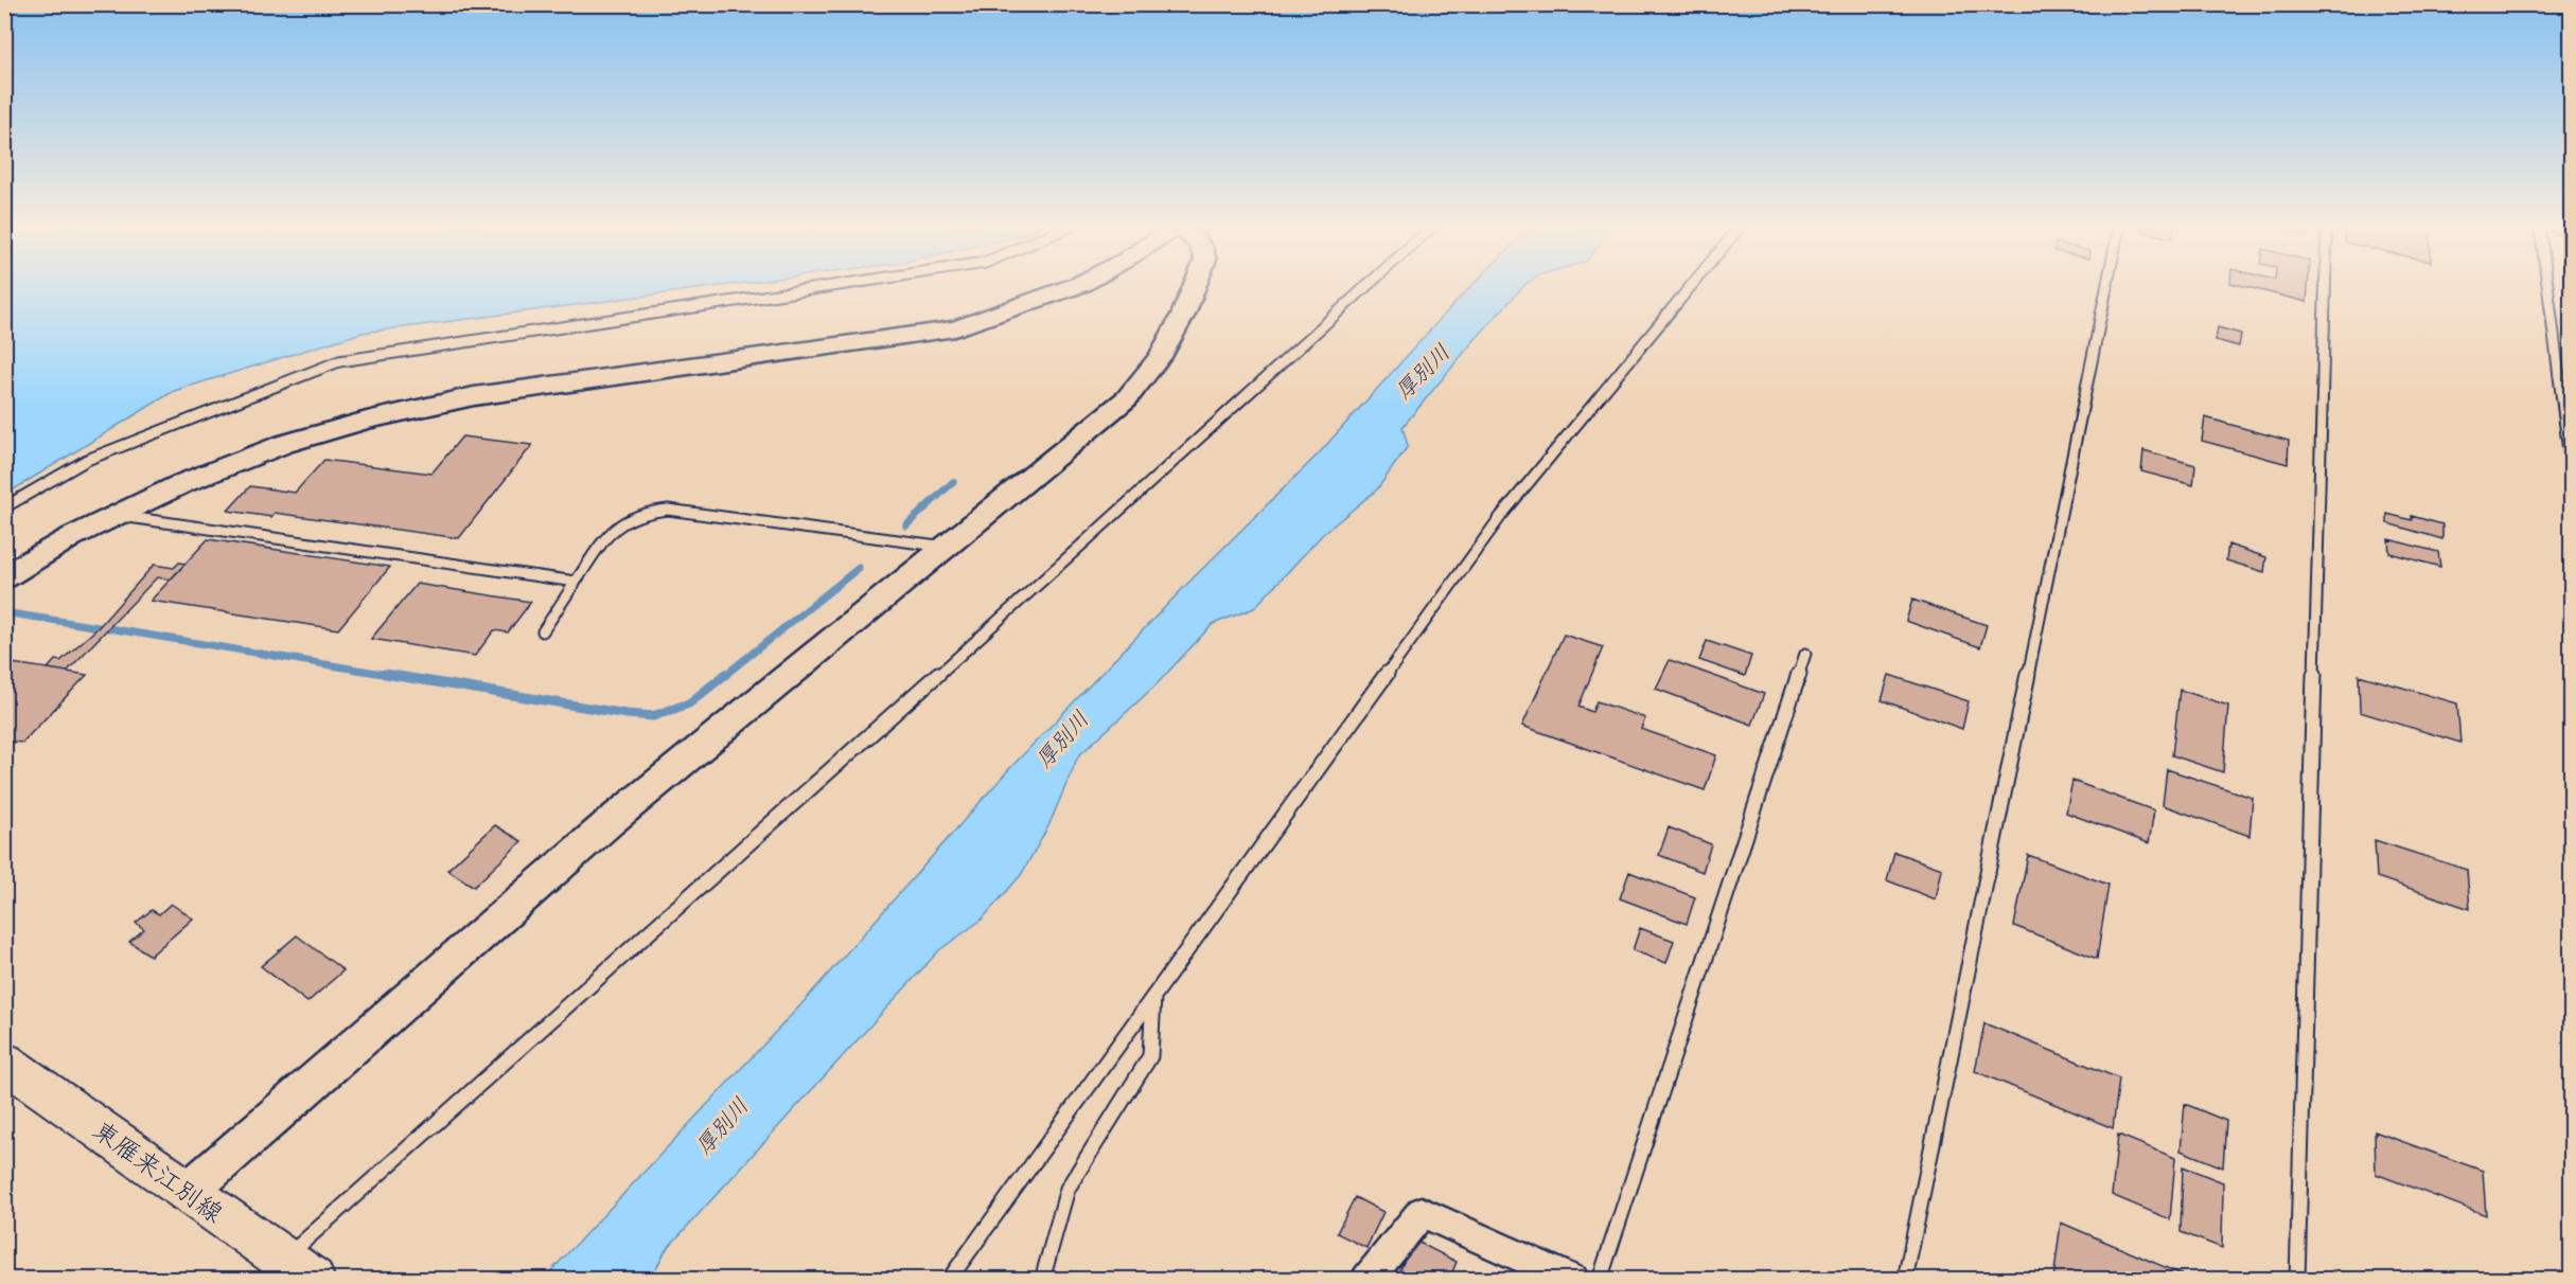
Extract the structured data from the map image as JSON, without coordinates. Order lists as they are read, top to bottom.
{
  "streets": {
    "main road": ["東雁来江別線"]
  },
  "water": ["厚別川"]
}
